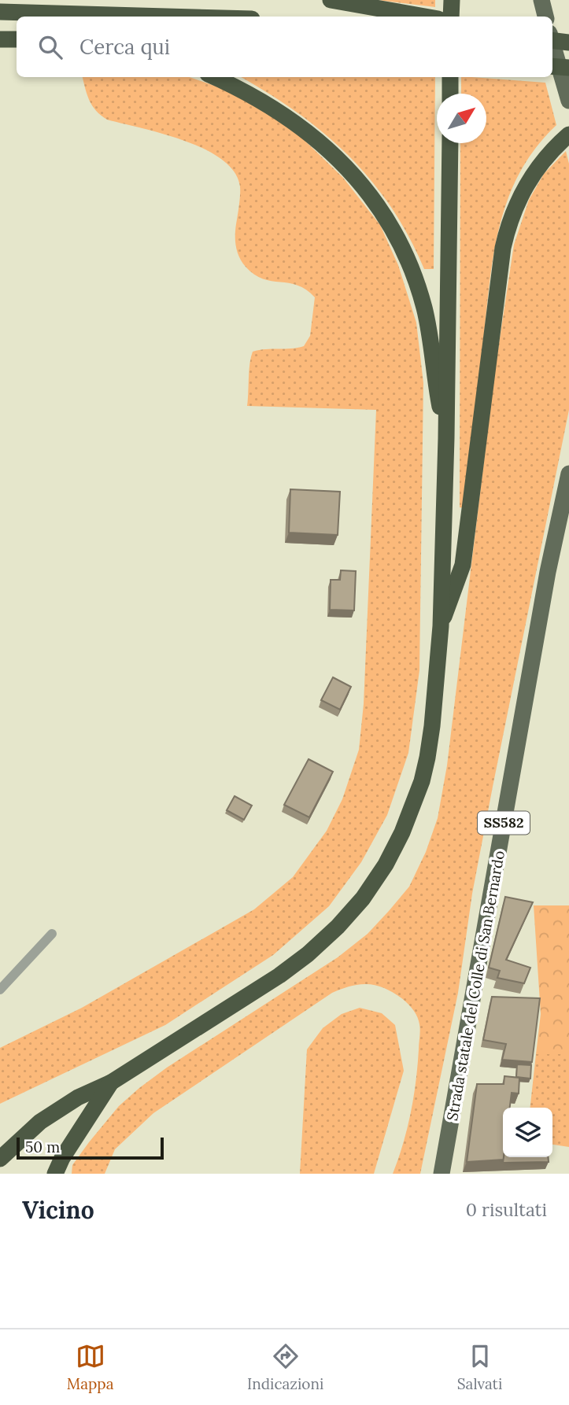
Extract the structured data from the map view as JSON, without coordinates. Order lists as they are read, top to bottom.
{
  "streets": {
    "main road": ["SS582", "Strada statale del Colle di San Bernardo"]
  },
  "scale_bar": "50 m",
  "north": "top right",
  "page": {
    "search": "Cerca qui",
    "scale": "50 m",
    "heading": ["Vicino", "0 risultati"],
    "nav": ["Mappa", "Indicazioni", "Salvati"]
  }
}
